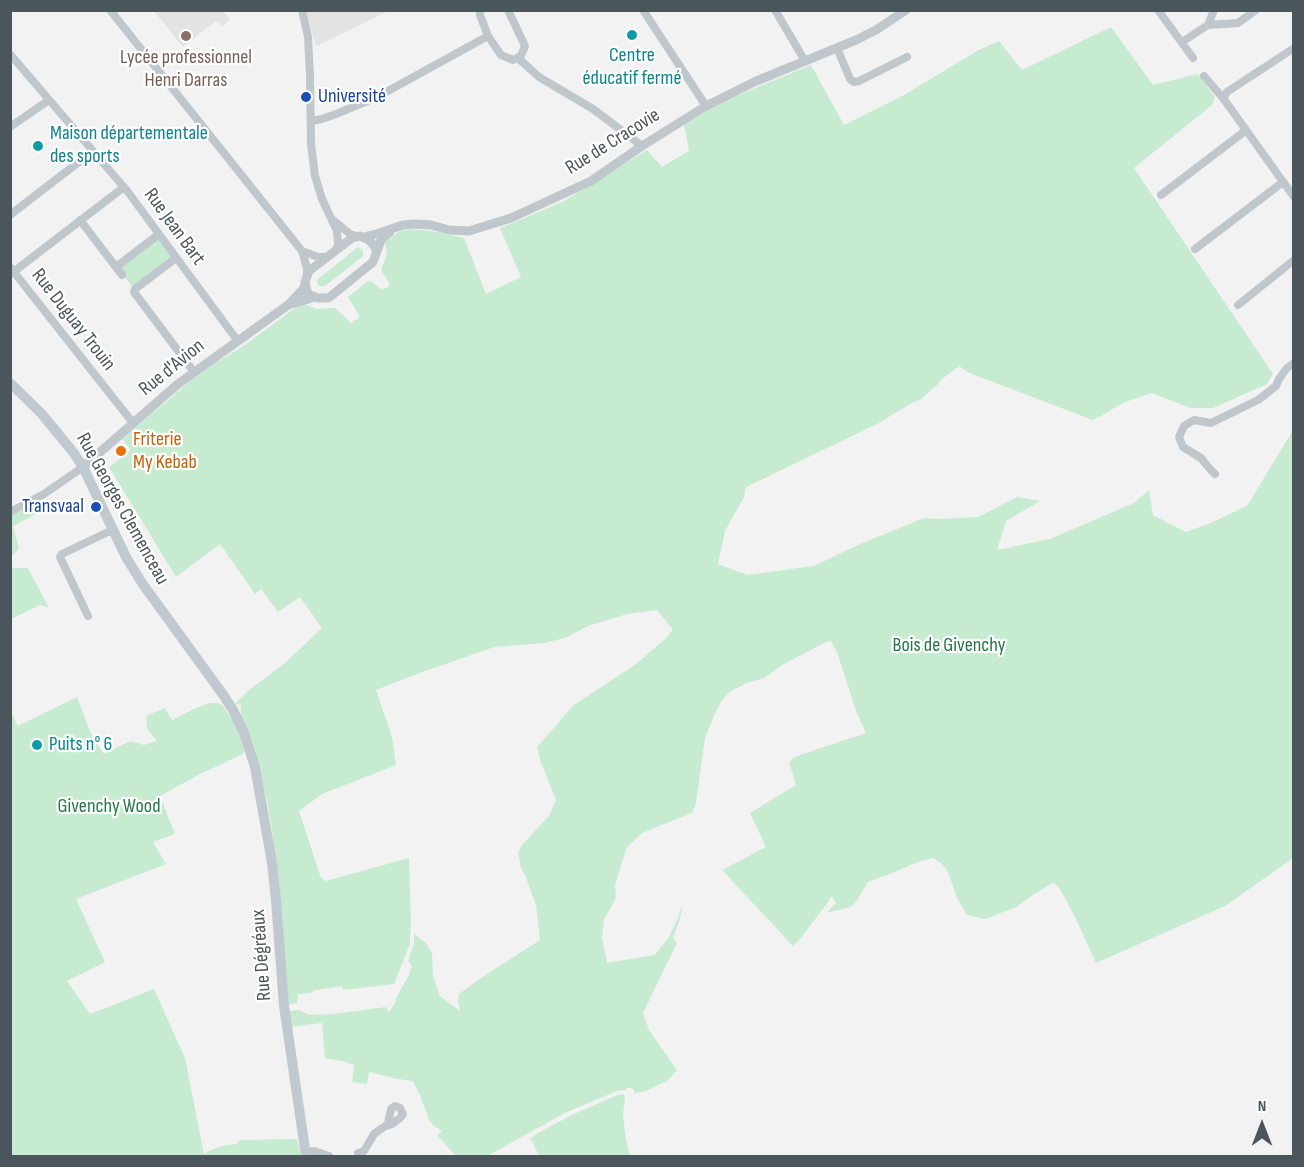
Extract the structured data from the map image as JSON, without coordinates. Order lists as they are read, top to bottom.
{
  "streets": {
    "main road": ["Rue Georges Clemenceau", "Rue Dégréaux"],
    "street": [
      "Rue de Cracovie",
      "Rue Jean Bart",
      "Rue Duguay Trouin",
      "Rue d'Avion"
    ]
  },
  "crossings": [
    ["Rue Jean Bart", "Rue d'Avion"],
    ["Rue Duguay Trouin", "Rue d'Avion"],
    ["Rue d'Avion", "Rue Georges Clemenceau"],
    ["Rue Georges Clemenceau", "Rue Dégréaux"]
  ],
  "parks": ["Bois de Givenchy", "Givenchy Wood"],
  "places": [
    "Centre éducatif fermé",
    "Lycée professionnel Henri Darras",
    "Université",
    "Maison départementale des sports",
    "Friterie My Kebab",
    "Transvaal",
    "Puits n° 6"
  ],
  "north": "top"
}
